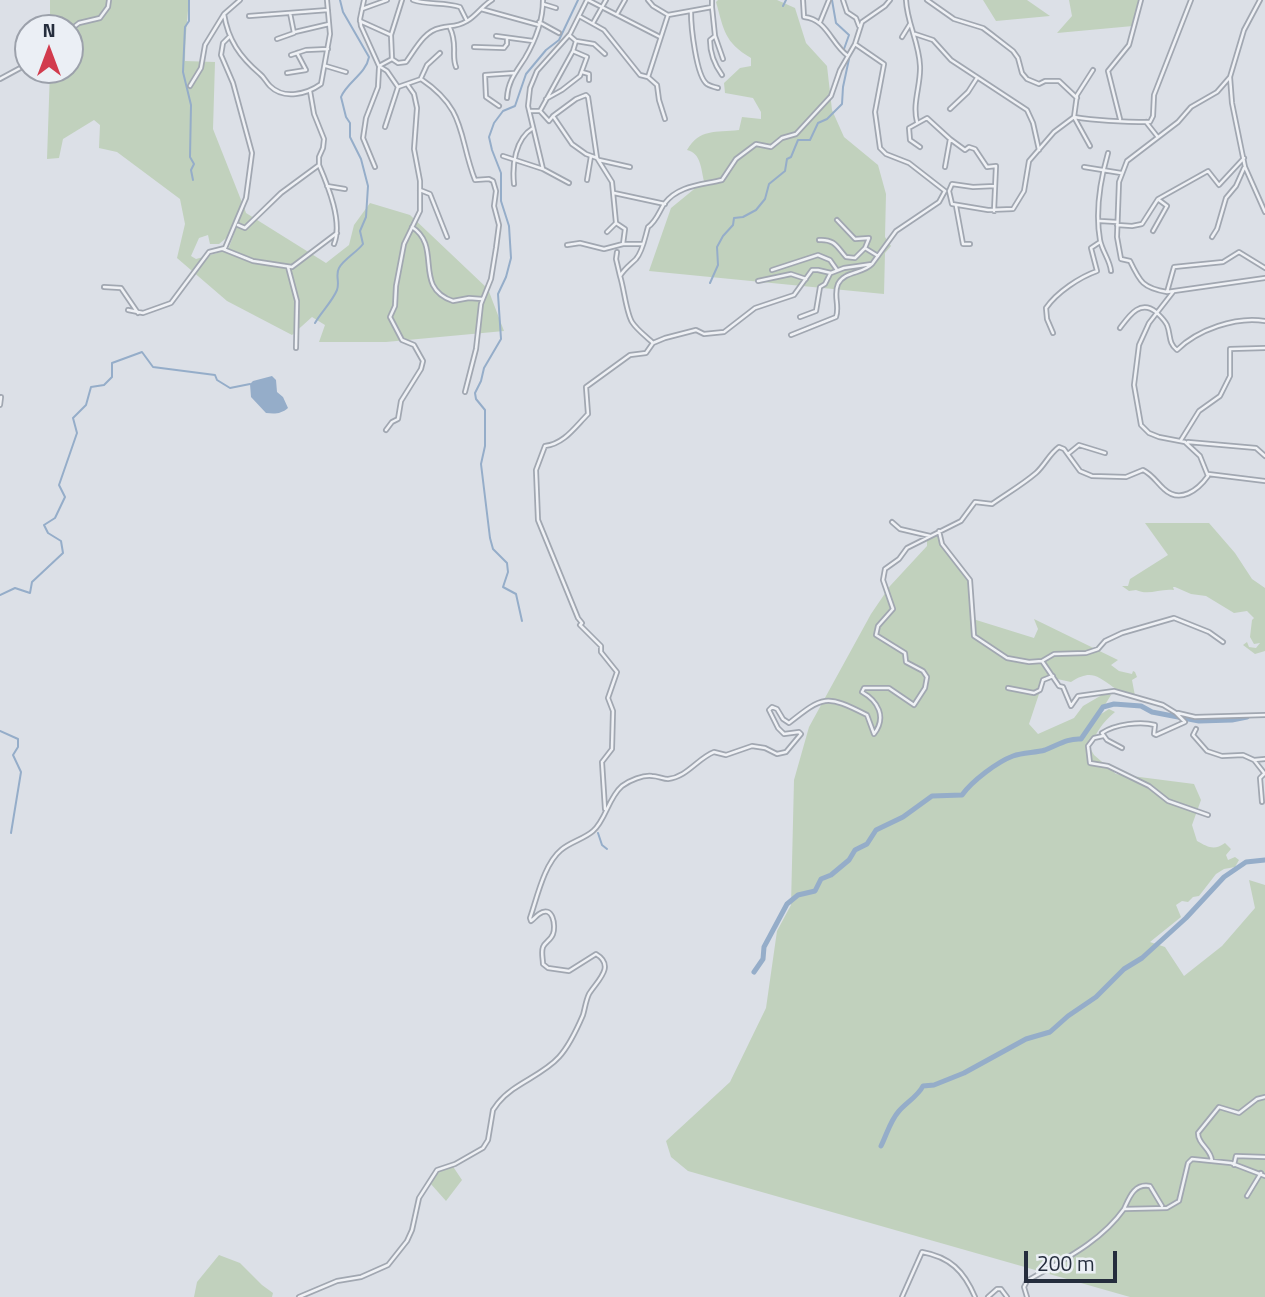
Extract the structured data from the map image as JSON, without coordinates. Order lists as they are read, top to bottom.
{
  "scale_bar": "200 m",
  "north": "top"
}
